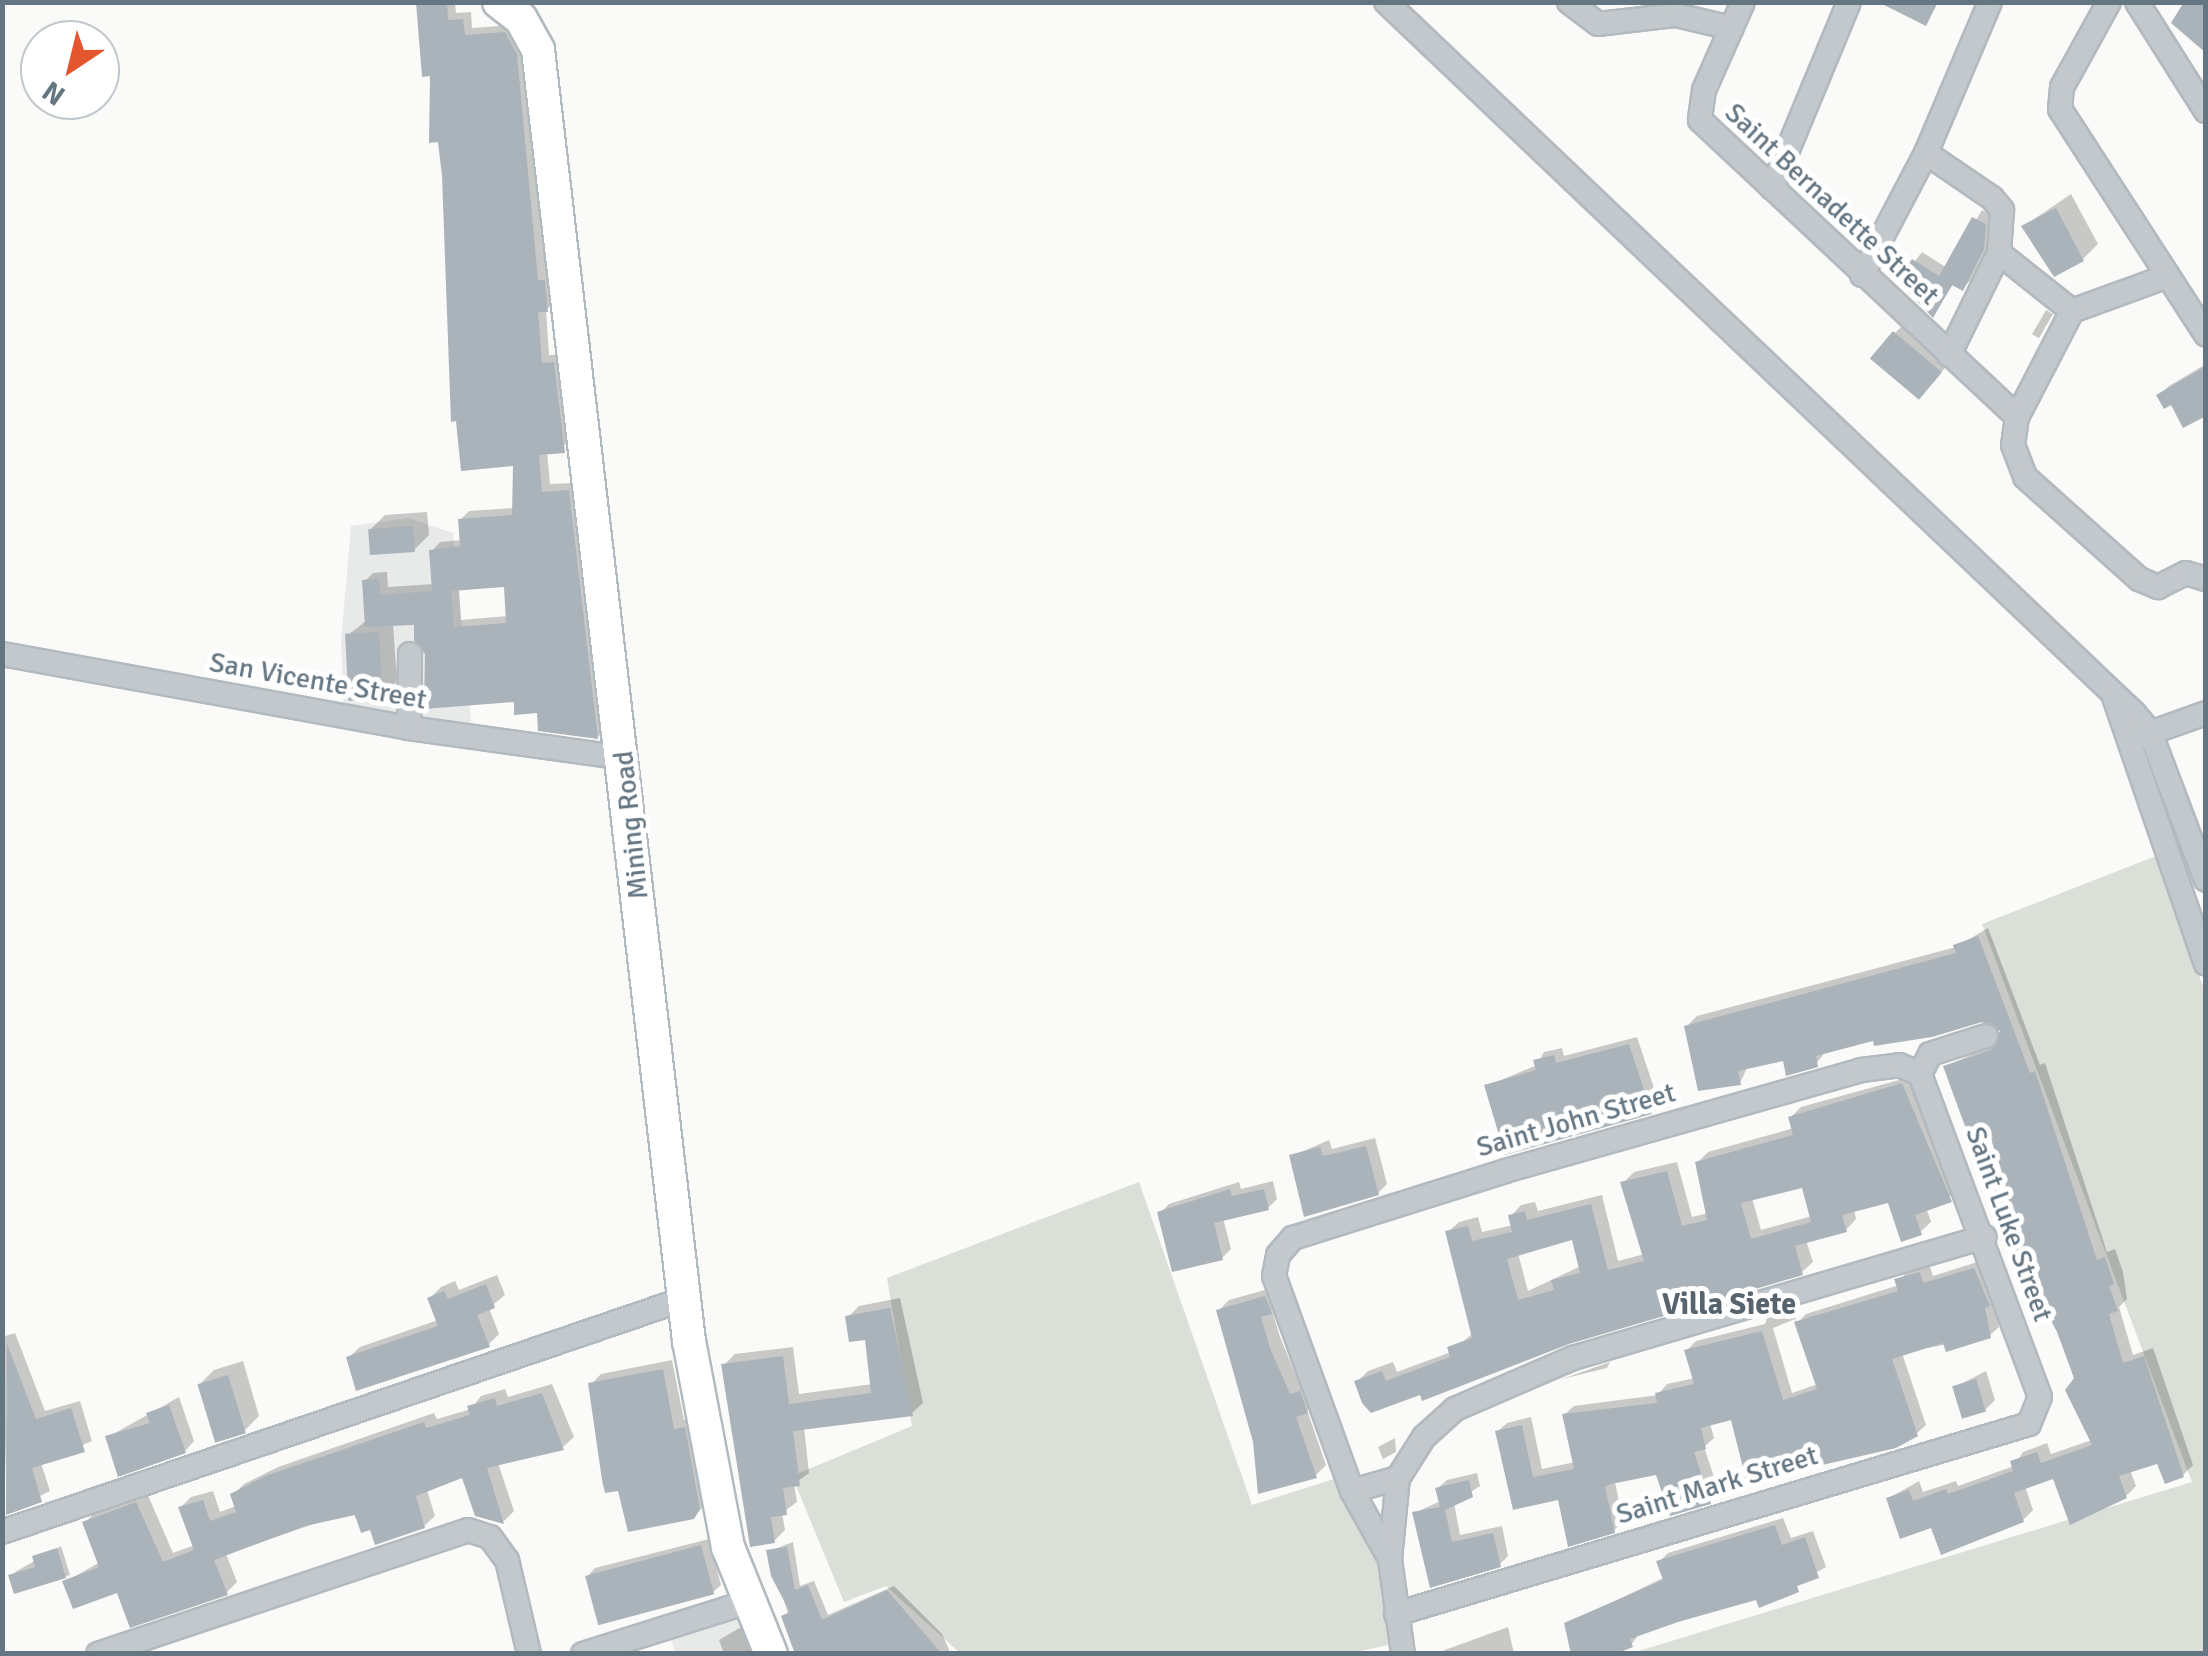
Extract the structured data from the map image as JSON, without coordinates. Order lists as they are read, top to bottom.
{
  "streets": {
    "street": [
      "Saint Bernadette Street",
      "San Vicente Street",
      "Mining Road",
      "Saint John Street",
      "Saint Luke Street",
      "Saint Mark Street"
    ]
  },
  "crossings": [
    ["San Vicente Street", "Mining Road"],
    ["Saint John Street", "Saint Luke Street"],
    ["Saint Luke Street", "Saint Mark Street"]
  ],
  "districts": ["Villa Siete"],
  "north": "bottom left"
}
